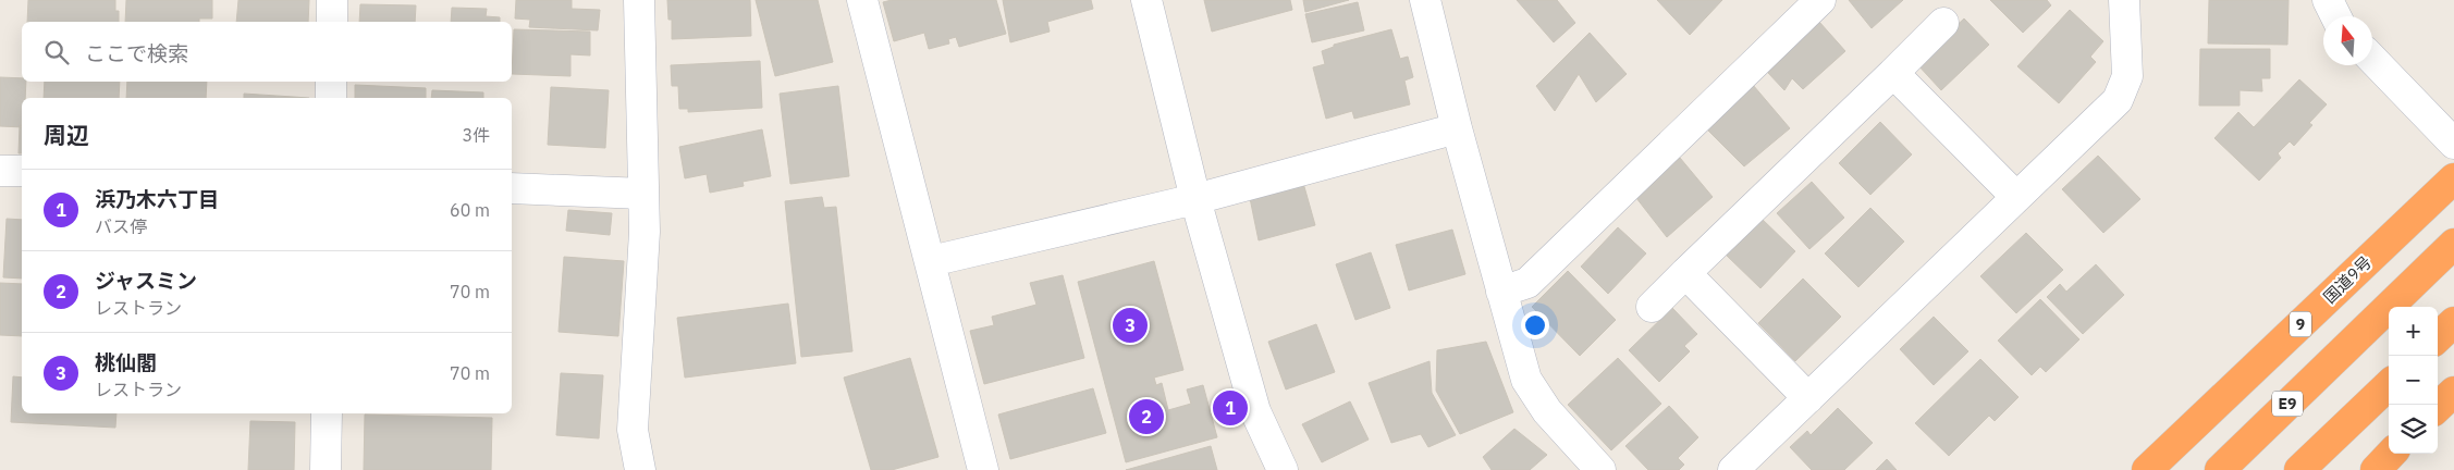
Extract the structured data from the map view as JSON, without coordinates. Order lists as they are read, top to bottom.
{
  "streets": {
    "highway": ["国道9号", "9", "E9"]
  },
  "north": "top",
  "page": {
    "search": "ここで検索",
    "heading": ["周辺", "3件"],
    "list": [
      {
        "mark": "1",
        "name": "浜乃木六丁目",
        "note": "バス停",
        "value": "60 m"
      },
      {
        "mark": "2",
        "name": "ジャスミン",
        "note": "レストラン",
        "value": "70 m"
      },
      {
        "mark": "3",
        "name": "桃仙閣",
        "note": "レストラン",
        "value": "70 m"
      }
    ],
    "pins": ["3", "1", "2"],
    "map_buttons": ["+", "−"]
  }
}
